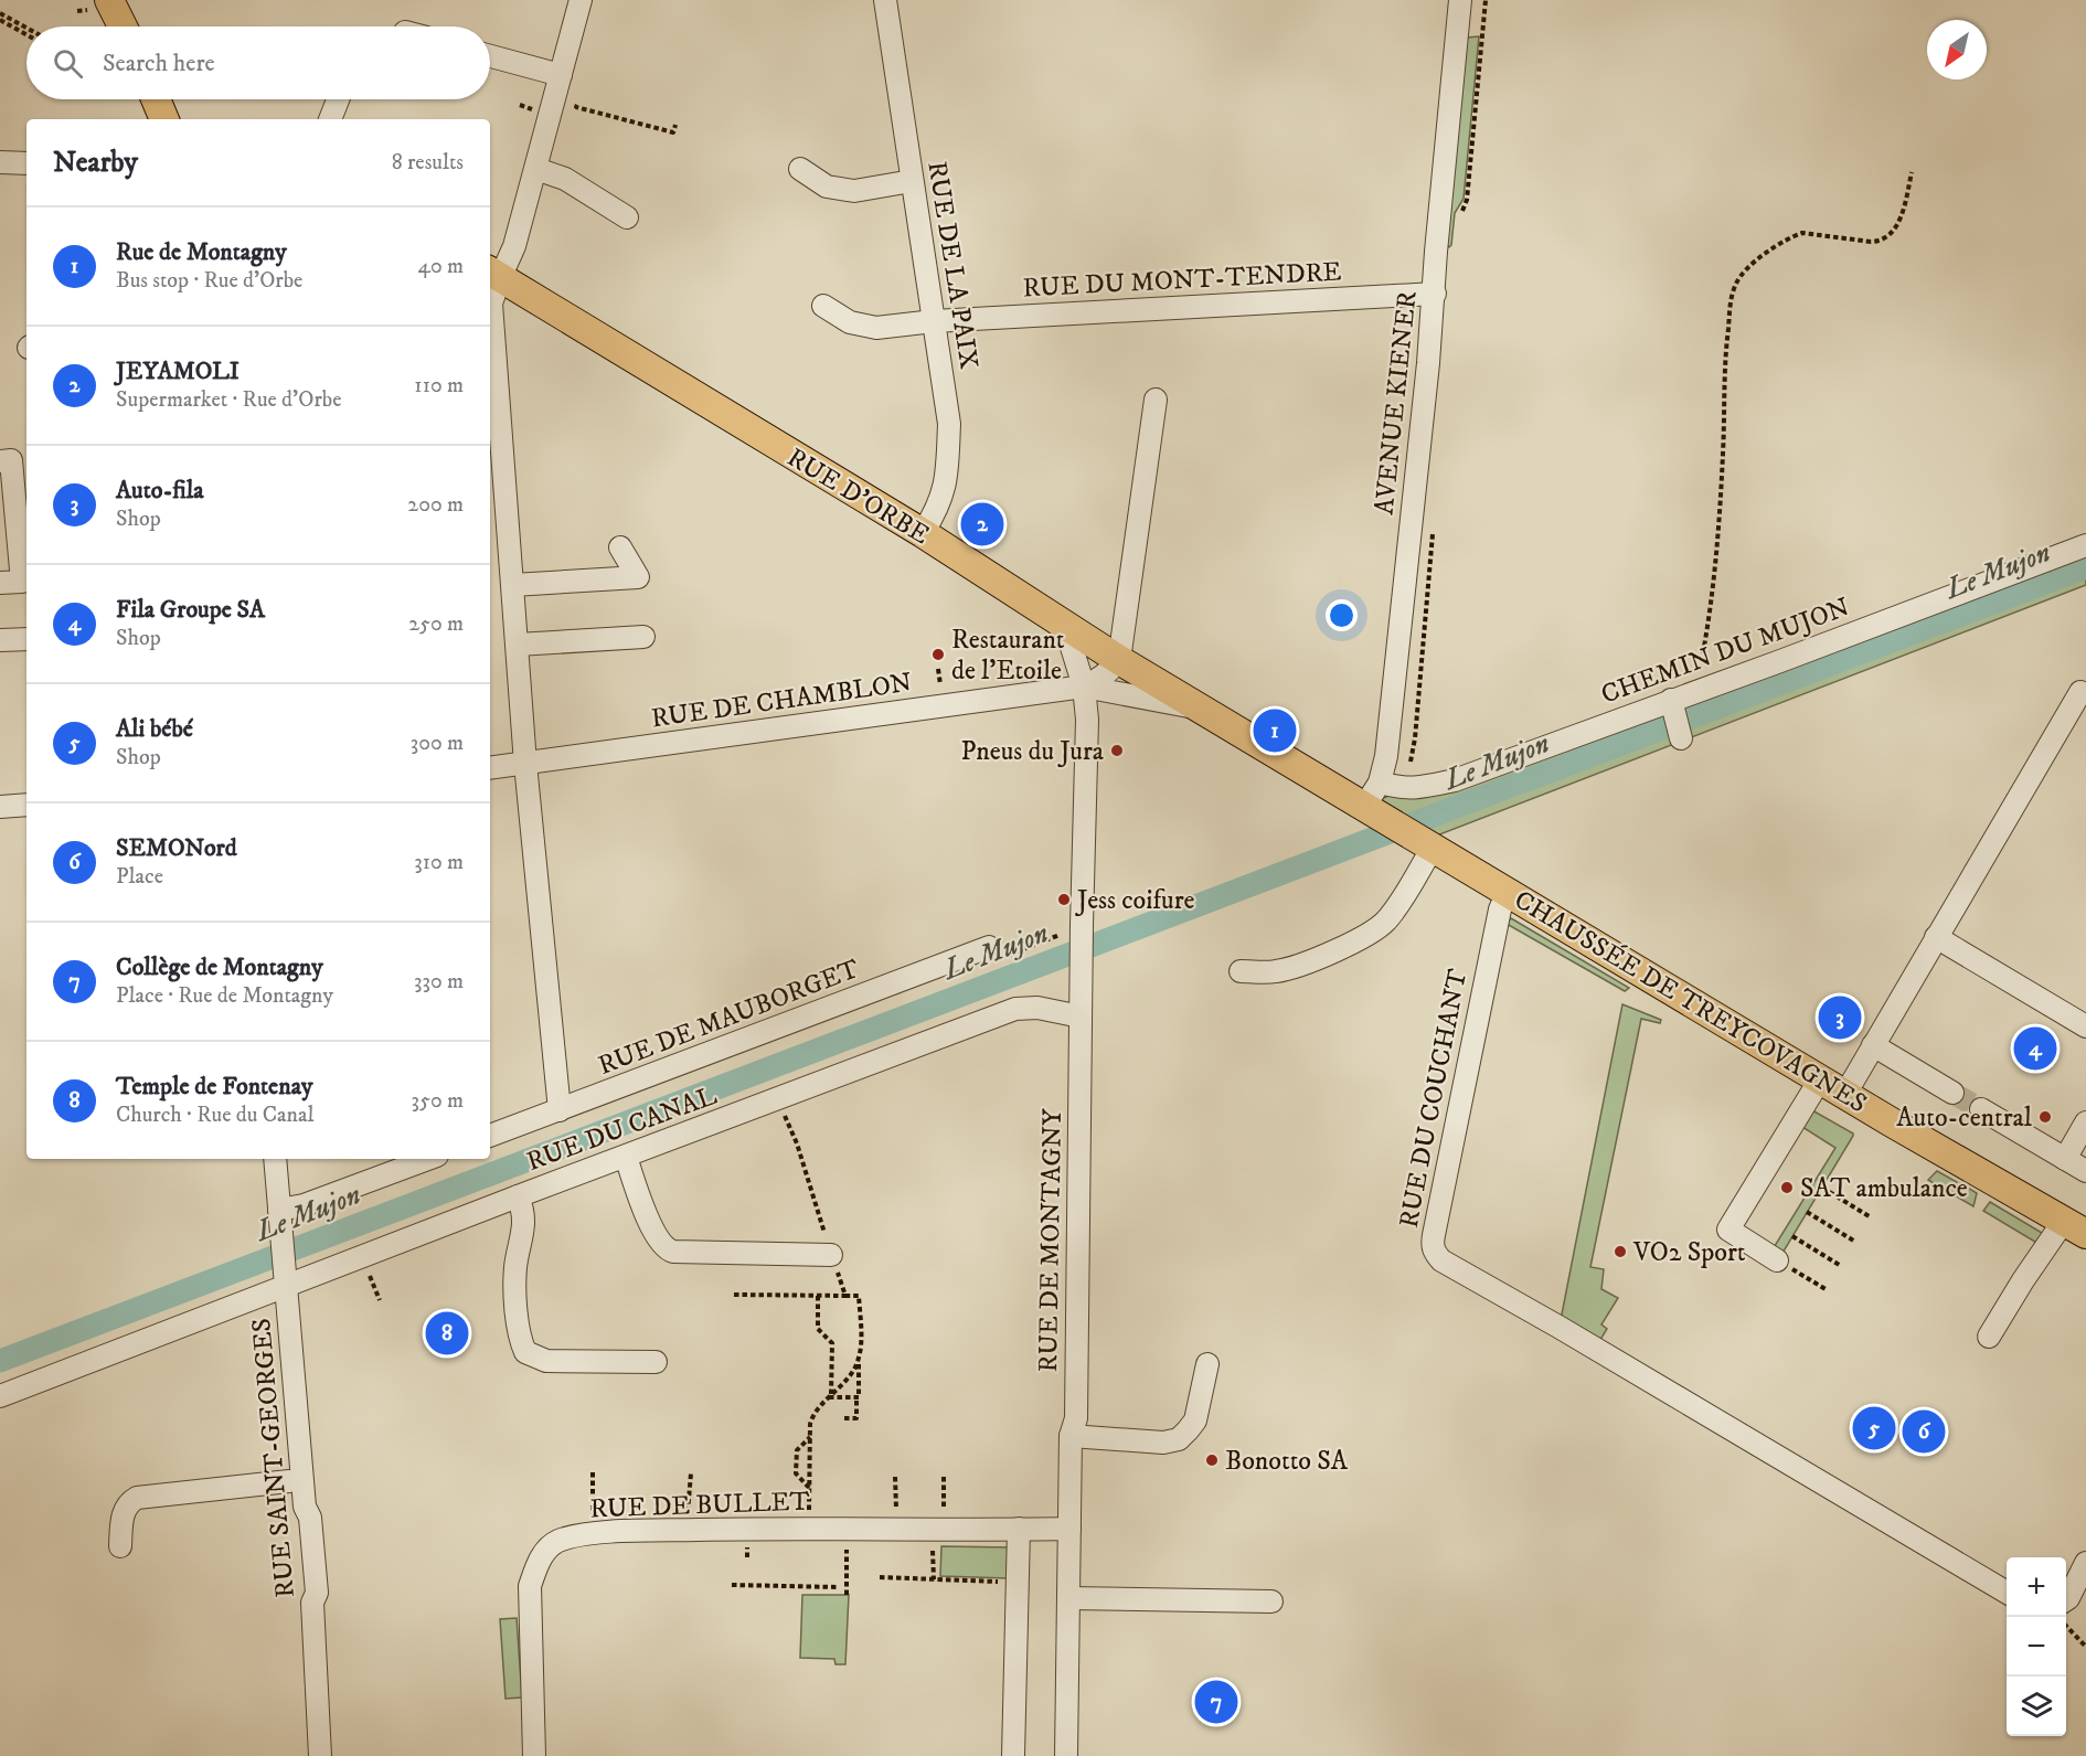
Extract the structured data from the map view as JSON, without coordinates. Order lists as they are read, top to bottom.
{
  "streets": {
    "main road": ["RUE D'ORBE", "CHAUSSÉE DE TREYCOVAGNES"],
    "street": [
      "RUE DE LA PAIX",
      "RUE DU MONT-TENDRE",
      "AVENUE KIENER",
      "CHEMIN DU MUJON",
      "RUE DE CHAMBLON",
      "RUE DE MAUBORGET",
      "RUE DU COUCHANT",
      "RUE DU CANAL",
      "RUE DE MONTAGNY",
      "RUE SAINT-GEORGES",
      "RUE DE BULLET"
    ]
  },
  "crossings": [
    ["RUE DE LA PAIX", "RUE DU MONT-TENDRE"],
    ["RUE DE LA PAIX", "RUE D'ORBE"],
    ["RUE DU MONT-TENDRE", "AVENUE KIENER"],
    ["AVENUE KIENER", "RUE D'ORBE"],
    ["AVENUE KIENER", "CHEMIN DU MUJON"],
    ["AVENUE KIENER", "CHAUSSÉE DE TREYCOVAGNES"],
    ["RUE D'ORBE", "RUE DE CHAMBLON"],
    ["RUE D'ORBE", "CHAUSSÉE DE TREYCOVAGNES"],
    ["RUE DE CHAMBLON", "RUE DE MONTAGNY"],
    ["CHAUSSÉE DE TREYCOVAGNES", "RUE DU COUCHANT"],
    ["RUE DU CANAL", "RUE DE MONTAGNY"],
    ["RUE DU CANAL", "RUE SAINT-GEORGES"],
    ["RUE DE MONTAGNY", "RUE DE BULLET"]
  ],
  "water": ["Le Mujon"],
  "places": [
    "Restaurant de l'Etoile",
    "Pneus du Jura",
    "Jess coifure",
    "Auto-central",
    "SAT ambulance",
    "VO2 Sport",
    "Bonotto SA"
  ],
  "north": "bottom left",
  "page": {
    "search": "Search here",
    "heading": ["Nearby", "8 results"],
    "list": [
      {
        "mark": "1",
        "name": "Rue de Montagny",
        "note": "Bus stop · Rue d'Orbe",
        "value": "40 m"
      },
      {
        "mark": "2",
        "name": "JEYAMOLI",
        "note": "Supermarket · Rue d'Orbe",
        "value": "110 m"
      },
      {
        "mark": "3",
        "name": "Auto-fila",
        "note": "Shop",
        "value": "200 m"
      },
      {
        "mark": "4",
        "name": "Fila Groupe SA",
        "note": "Shop",
        "value": "250 m"
      },
      {
        "mark": "5",
        "name": "Ali bébé",
        "note": "Shop",
        "value": "300 m"
      },
      {
        "mark": "6",
        "name": "SEMONord",
        "note": "Place",
        "value": "310 m"
      },
      {
        "mark": "7",
        "name": "Collège de Montagny",
        "note": "Place · Rue de Montagny",
        "value": "330 m"
      },
      {
        "mark": "8",
        "name": "Temple de Fontenay",
        "note": "Church · Rue du Canal",
        "value": "350 m"
      }
    ],
    "pins": [
      "2",
      "1",
      "3",
      "4",
      "8",
      "5",
      "6",
      "7"
    ],
    "map_buttons": ["+", "−"]
  }
}
